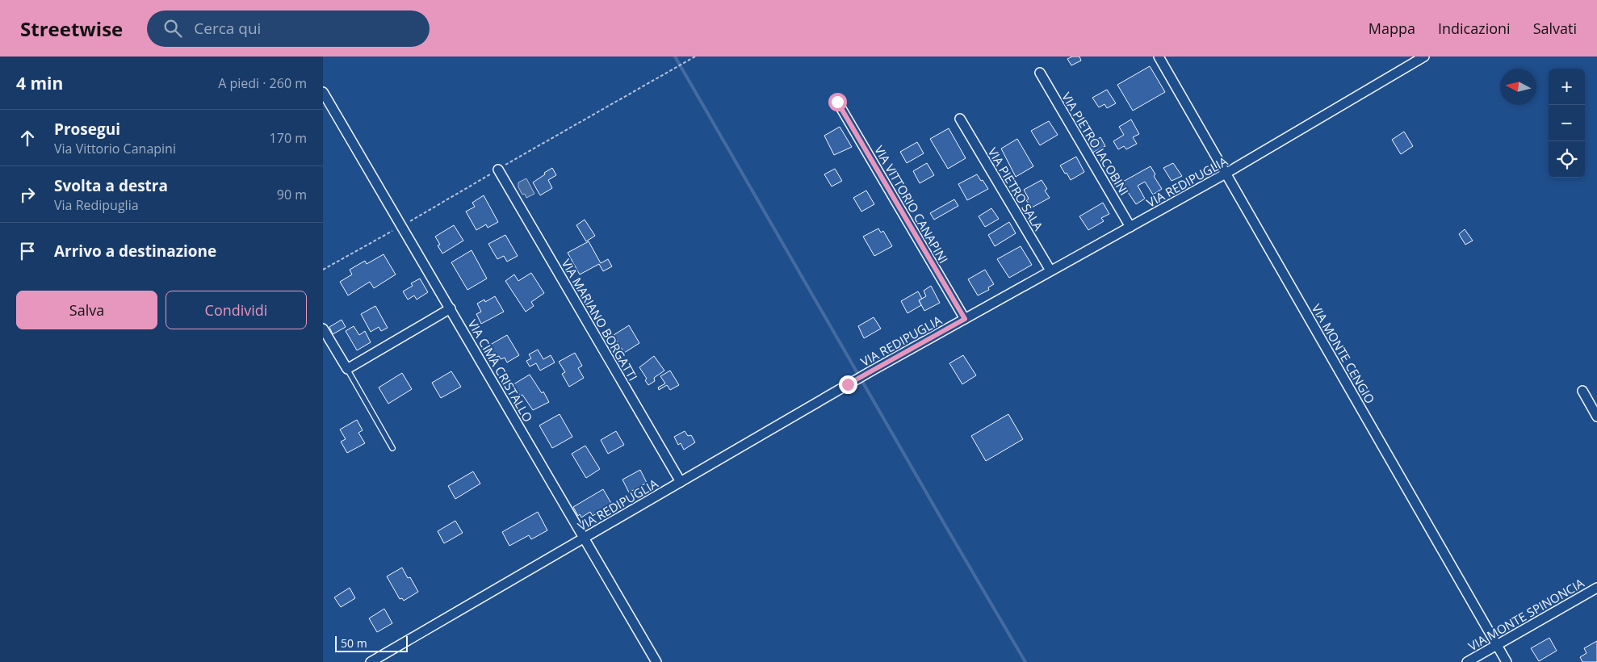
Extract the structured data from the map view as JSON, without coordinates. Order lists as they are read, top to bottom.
{
  "streets": {
    "street": [
      "VIA PIETRO IACOBINI",
      "VIA REDIPUGLIA",
      "VIA PIETRO SALA",
      "VIA VITTORIO CANAPINI",
      "VIA MARIANO BORGATTI",
      "VIA MONTE CENGIO",
      "VIA CIMA CRISTALLO",
      "VIA MONTE SPINONCIA"
    ]
  },
  "crossings": [
    ["VIA PIETRO IACOBINI", "VIA REDIPUGLIA"],
    ["VIA REDIPUGLIA", "VIA PIETRO SALA"],
    ["VIA REDIPUGLIA", "VIA VITTORIO CANAPINI"],
    ["VIA REDIPUGLIA", "VIA MARIANO BORGATTI"],
    ["VIA REDIPUGLIA", "VIA MONTE CENGIO"],
    ["VIA REDIPUGLIA", "VIA CIMA CRISTALLO"],
    ["VIA MONTE CENGIO", "VIA MONTE SPINONCIA"]
  ],
  "scale_bar": "50 m",
  "north": "left",
  "page": {
    "header": "Streetwise",
    "search": "Cerca qui",
    "nav": ["Mappa", "Indicazioni", "Salvati"],
    "heading": ["4 min", "A piedi · 260 m"],
    "map_buttons": ["+", "−"],
    "list": [
      ["Prosegui", "Via Vittorio Canapini", "170 m"],
      ["Svolta a destra", "Via Redipuglia", "90 m"],
      "Arrivo a destinazione"
    ],
    "buttons": ["Salva", "Condividi"],
    "scale": "50 m"
  }
}
